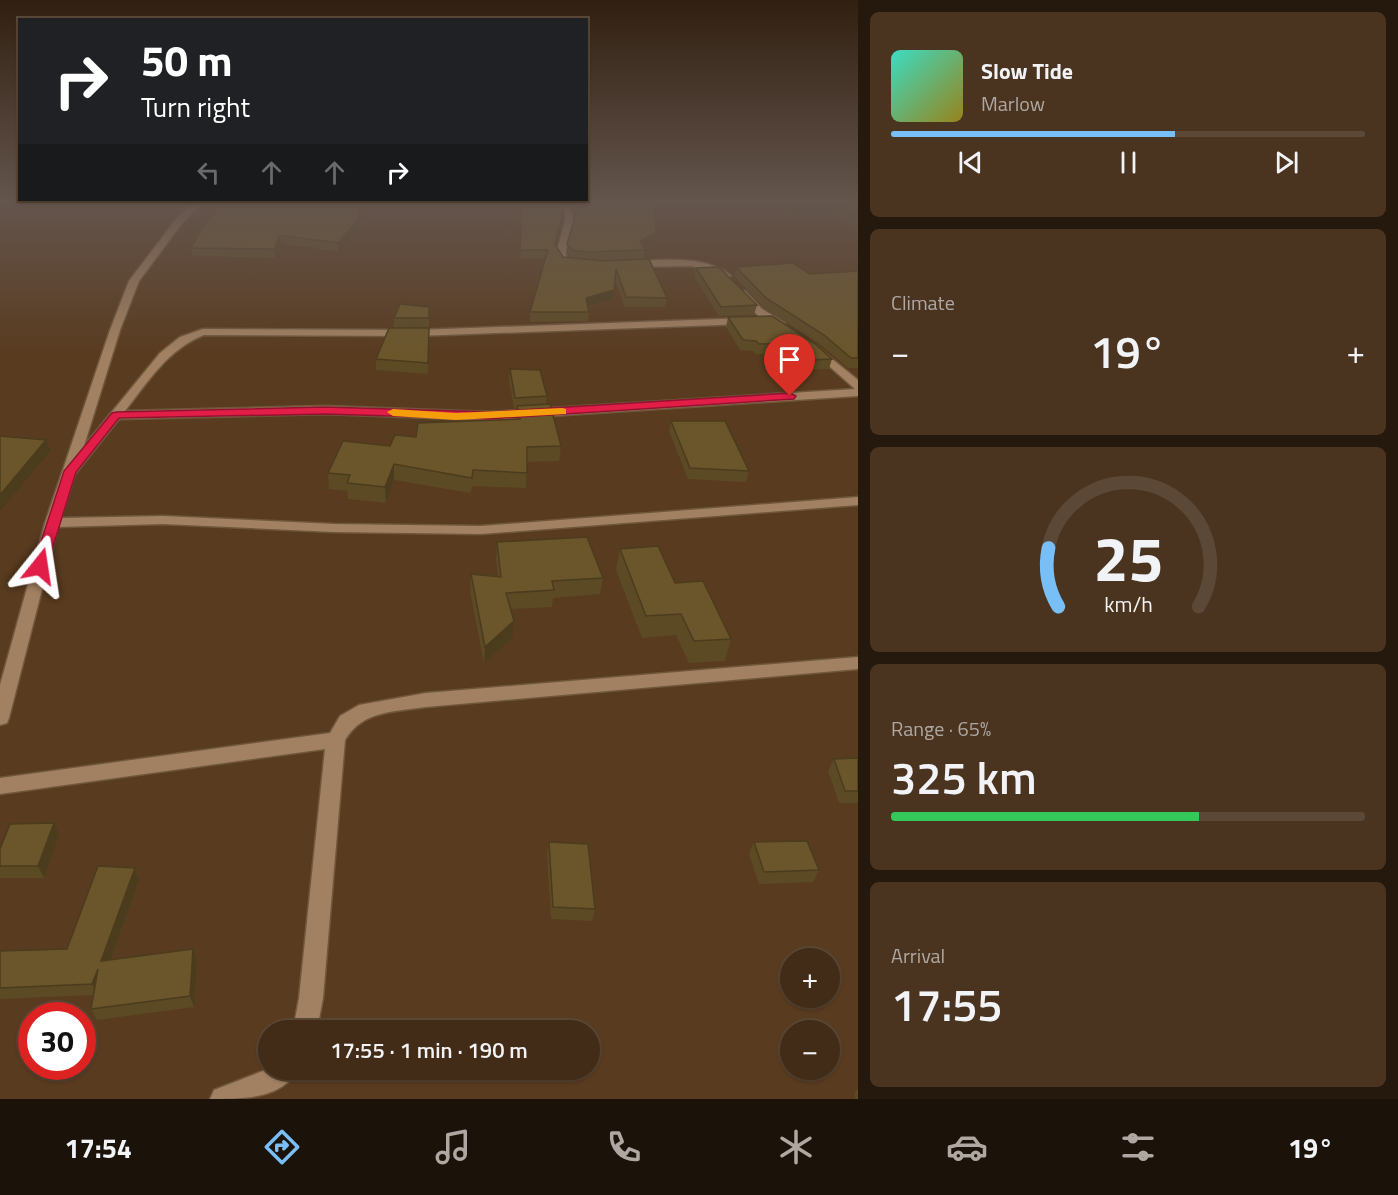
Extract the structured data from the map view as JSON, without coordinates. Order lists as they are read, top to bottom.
{
  "page": {
    "turn": ["50 m", "Turn right"],
    "song": ["Slow Tide", "Marlow"],
    "tile": [
      "Climate",
      ["Range · 65%", "325 km"],
      ["Arrival", "17:55"]
    ],
    "heat": ["−", "19°", "+"],
    "map_buttons": ["+", "−"],
    "limit": "30",
    "trip": "17:55 · 1 min · 190 m",
    "tabs": ["17:54", "19°"],
    "gauge": ["25", "km/h"]
  }
}
